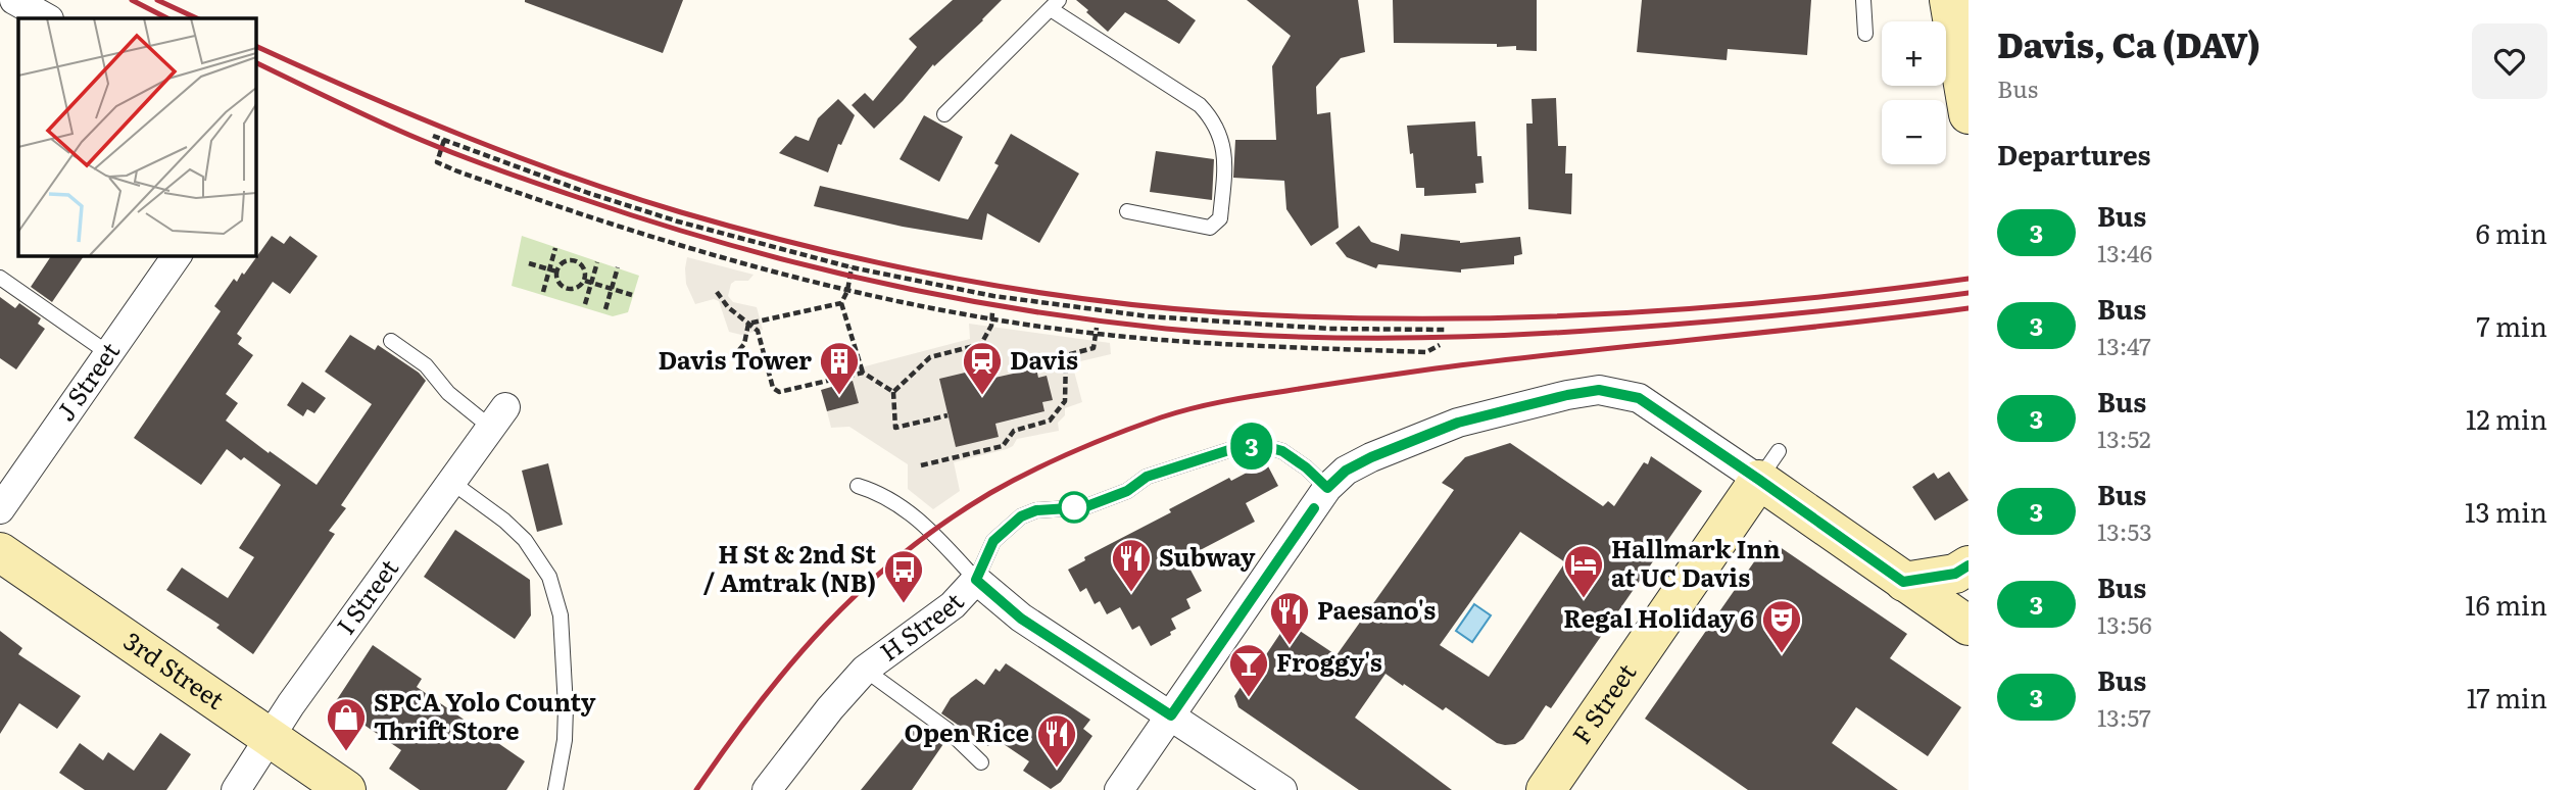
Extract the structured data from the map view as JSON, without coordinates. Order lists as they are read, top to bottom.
{
  "streets": {
    "street": [
      "J Street",
      "I Street",
      "H Street",
      "3rd Street",
      "F Street"
    ]
  },
  "crossings": [
    ["I Street", "3rd Street"]
  ],
  "places": {
    "building": ["Davis Tower"],
    "station": ["Davis"],
    "restaurant": ["Subway", "Paesano's", "Open Rice"],
    "hotel": ["Hallmark Inn at UC Davis"],
    "bus stop": ["H St & 2nd St / Amtrak (NB)"],
    "theatre": ["Regal Holiday 6"],
    "bar": ["Froggy's"],
    "shop": ["SPCA Yolo County Thrift Store"]
  },
  "lines": ["bus line 3"],
  "page": {
    "on_map": "3",
    "heading": [
      ["Davis, Ca (DAV)", "Bus"],
      "Departures"
    ],
    "map_buttons": ["+", "−"],
    "list": [
      {
        "mark": "3",
        "name": "Bus",
        "note": "13:46",
        "value": "6 min"
      },
      {
        "mark": "3",
        "name": "Bus",
        "note": "13:47",
        "value": "7 min"
      },
      {
        "mark": "3",
        "name": "Bus",
        "note": "13:52",
        "value": "12 min"
      },
      {
        "mark": "3",
        "name": "Bus",
        "note": "13:53",
        "value": "13 min"
      },
      {
        "mark": "3",
        "name": "Bus",
        "note": "13:56",
        "value": "16 min"
      },
      {
        "mark": "3",
        "name": "Bus",
        "note": "13:57",
        "value": "17 min"
      }
    ]
  }
}
